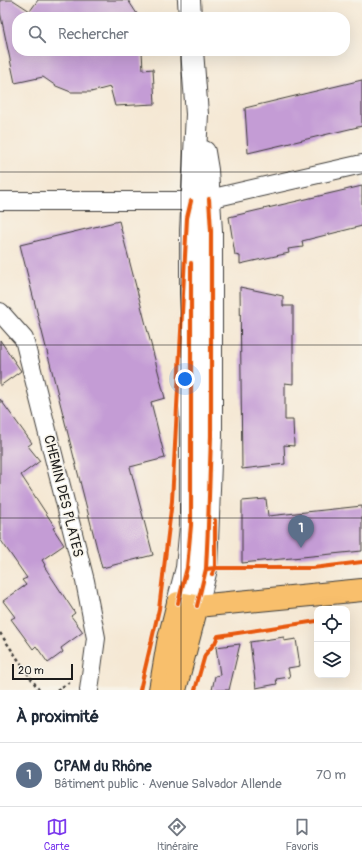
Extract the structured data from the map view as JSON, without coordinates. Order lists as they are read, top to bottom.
{
  "streets": {
    "street": ["CHEMIN DES PLATES"]
  },
  "scale_bar": "20 m",
  "page": {
    "search": "Rechercher",
    "pins": "1",
    "scale": "20 m",
    "heading": "À proximité",
    "list": [
      {
        "mark": "1",
        "name": "CPAM du Rhône",
        "note": "Bâtiment public · Avenue Salvador Allende",
        "value": "70 m"
      }
    ],
    "nav": ["Carte", "Itinéraire", "Favoris"]
  }
}
